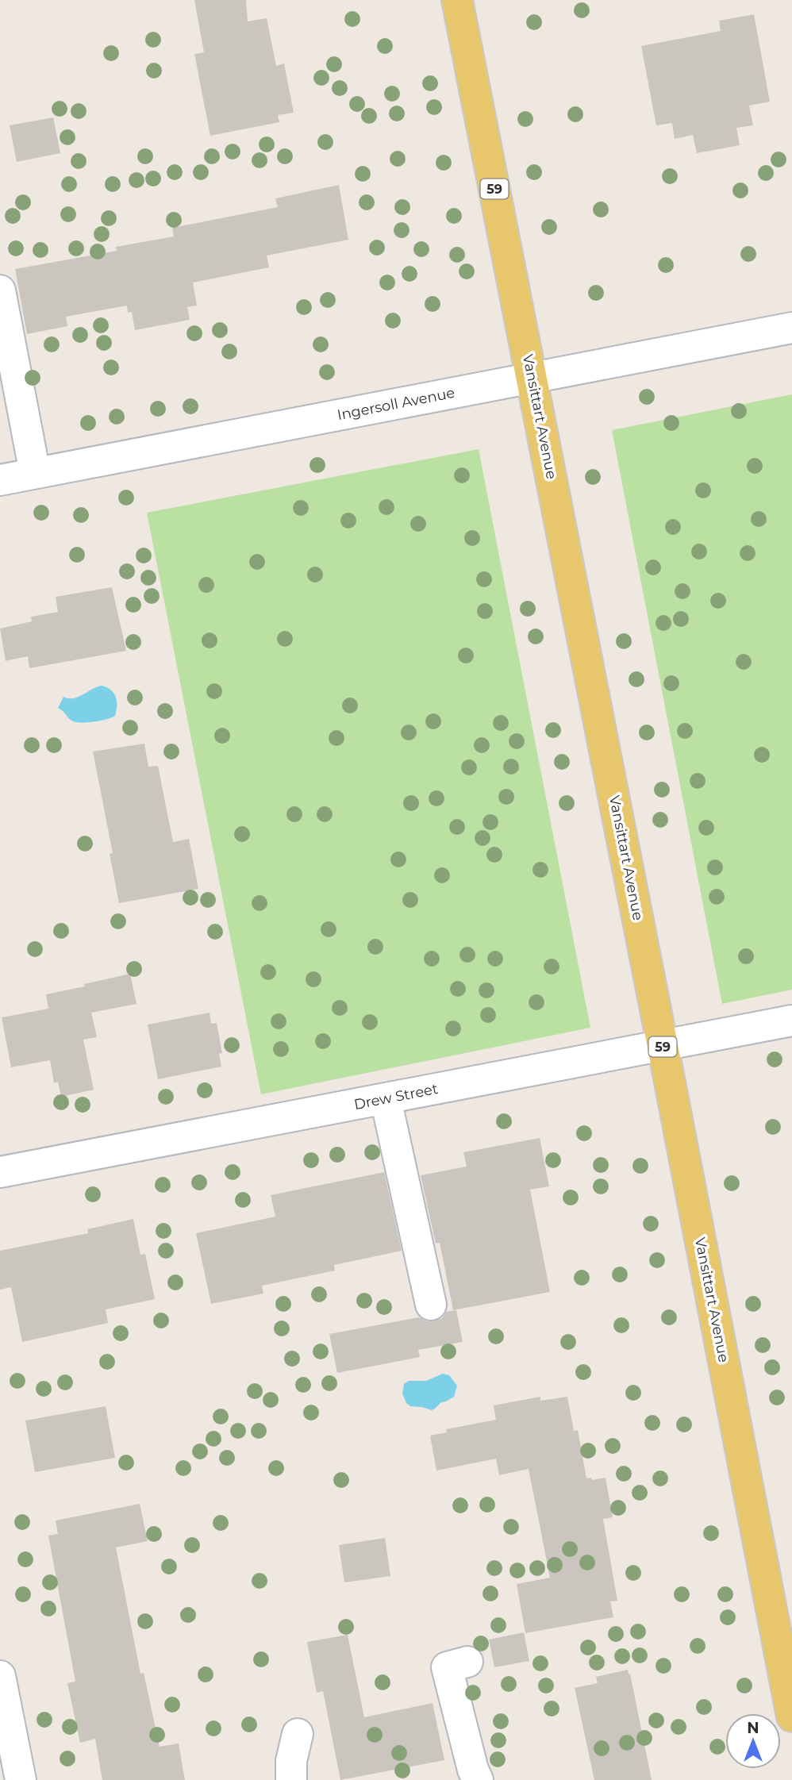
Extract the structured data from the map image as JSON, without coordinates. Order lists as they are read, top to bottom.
{
  "streets": {
    "main road": ["59", "Vansittart Avenue"],
    "street": ["Ingersoll Avenue", "Drew Street"]
  },
  "crossings": [
    ["Ingersoll Avenue", "Vansittart Avenue"],
    ["Vansittart Avenue", "Drew Street"]
  ],
  "north": "top"
}
